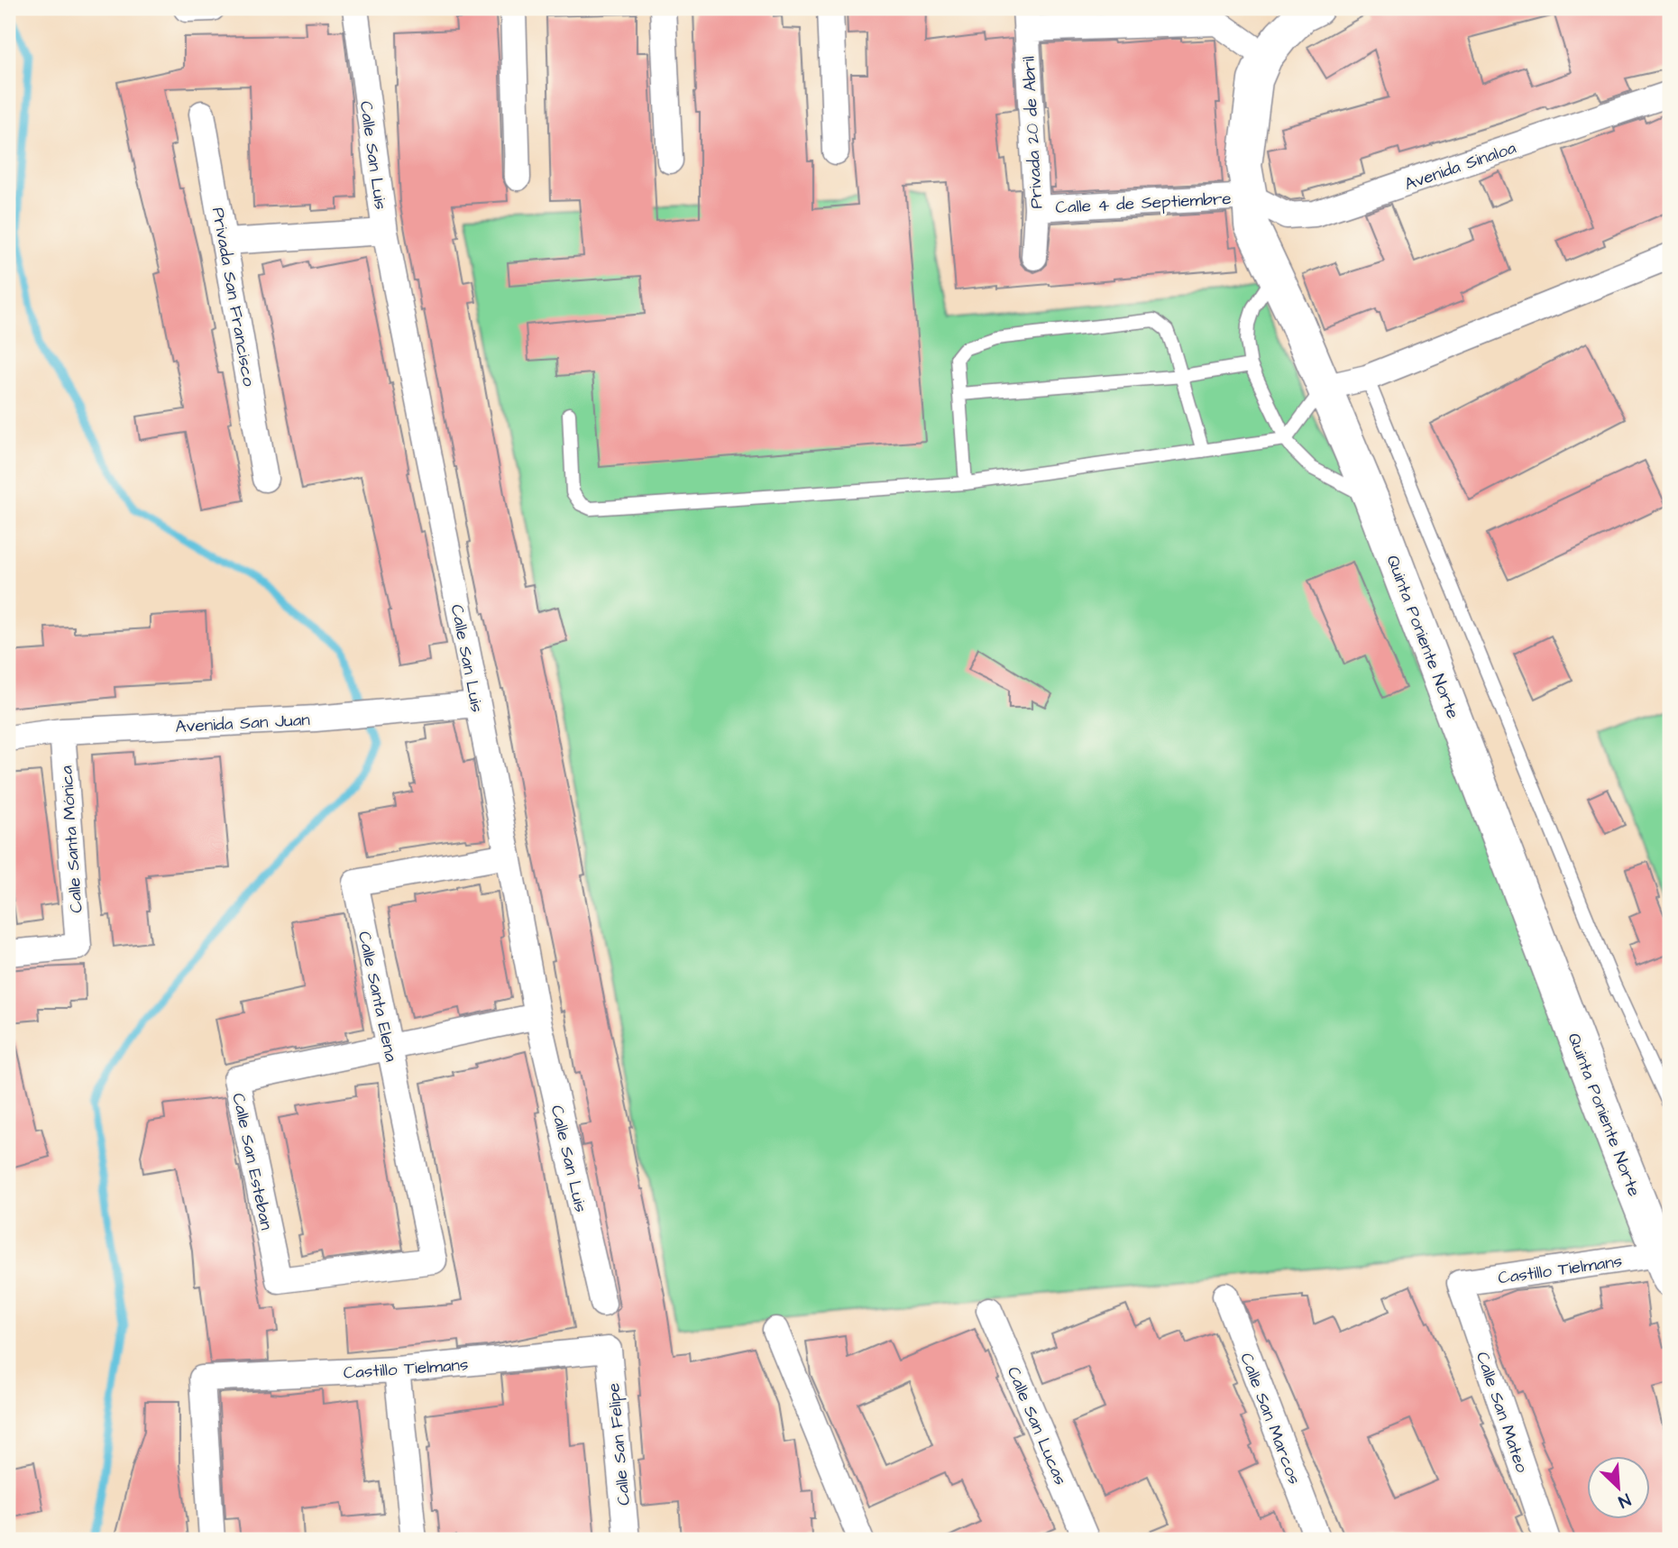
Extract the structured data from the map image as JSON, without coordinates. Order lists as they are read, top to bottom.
{
  "streets": {
    "street": [
      "Privada 20 de Abril",
      "Calle San Luis",
      "Avenida Sinaloa",
      "Calle 4 de Septiembre",
      "Privada San Francisco",
      "Quinta Poniente Norte",
      "Avenida San Juan",
      "Calle Santa Mónica",
      "Calle Santa Elena",
      "Calle San Esteban",
      "Castillo Tielmans",
      "Calle San Mateo",
      "Calle San Marcos",
      "Calle San Lucas",
      "Calle San Felipe"
    ]
  },
  "crossings": [
    ["Privada 20 de Abril", "Calle 4 de Septiembre"],
    ["Calle San Luis", "Avenida San Juan"],
    ["Calle San Luis", "Calle Santa Elena"],
    ["Calle San Luis", "Calle San Esteban"],
    ["Avenida Sinaloa", "Calle 4 de Septiembre"],
    ["Avenida Sinaloa", "Quinta Poniente Norte"],
    ["Calle 4 de Septiembre", "Quinta Poniente Norte"],
    ["Quinta Poniente Norte", "Castillo Tielmans"],
    ["Avenida San Juan", "Calle Santa Mónica"],
    ["Calle Santa Elena", "Calle San Esteban"],
    ["Castillo Tielmans", "Calle San Mateo"],
    ["Castillo Tielmans", "Calle San Felipe"]
  ],
  "north": "bottom right"
}
